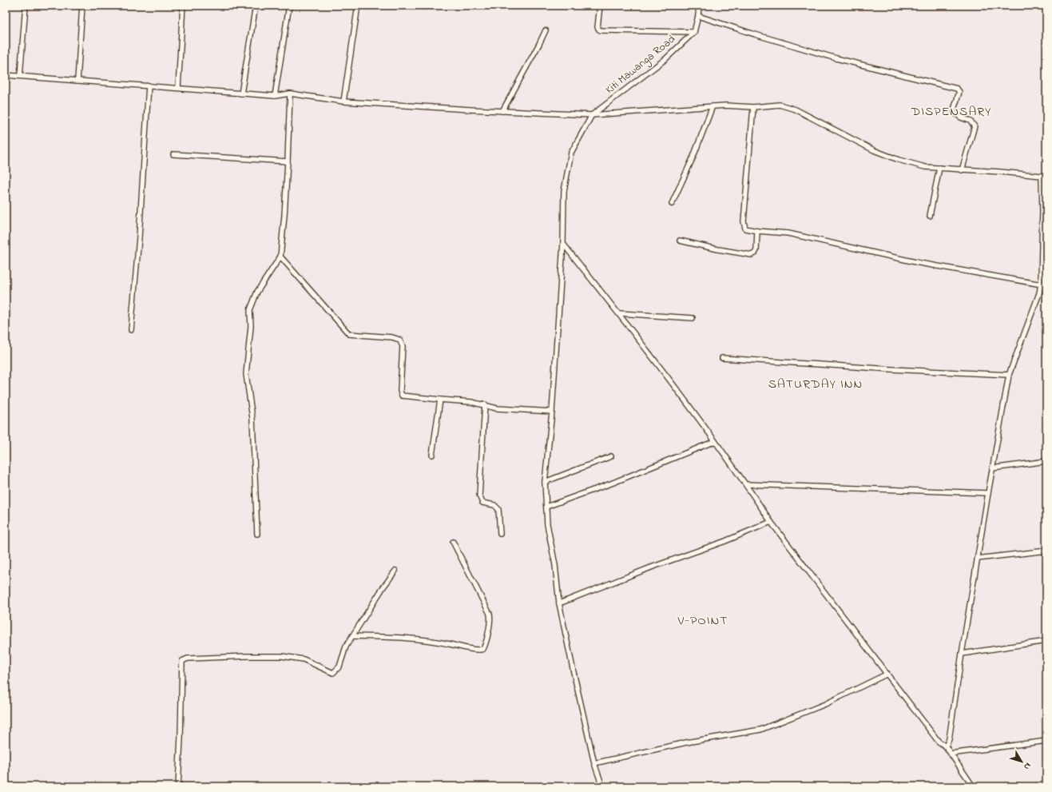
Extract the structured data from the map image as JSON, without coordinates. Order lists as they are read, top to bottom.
{
  "streets": {
    "street": ["Kiti Mawanga Road"]
  },
  "districts": ["DISPENSARY", "SATURDAY INN", "V-POINT"],
  "north": "bottom right"
}
